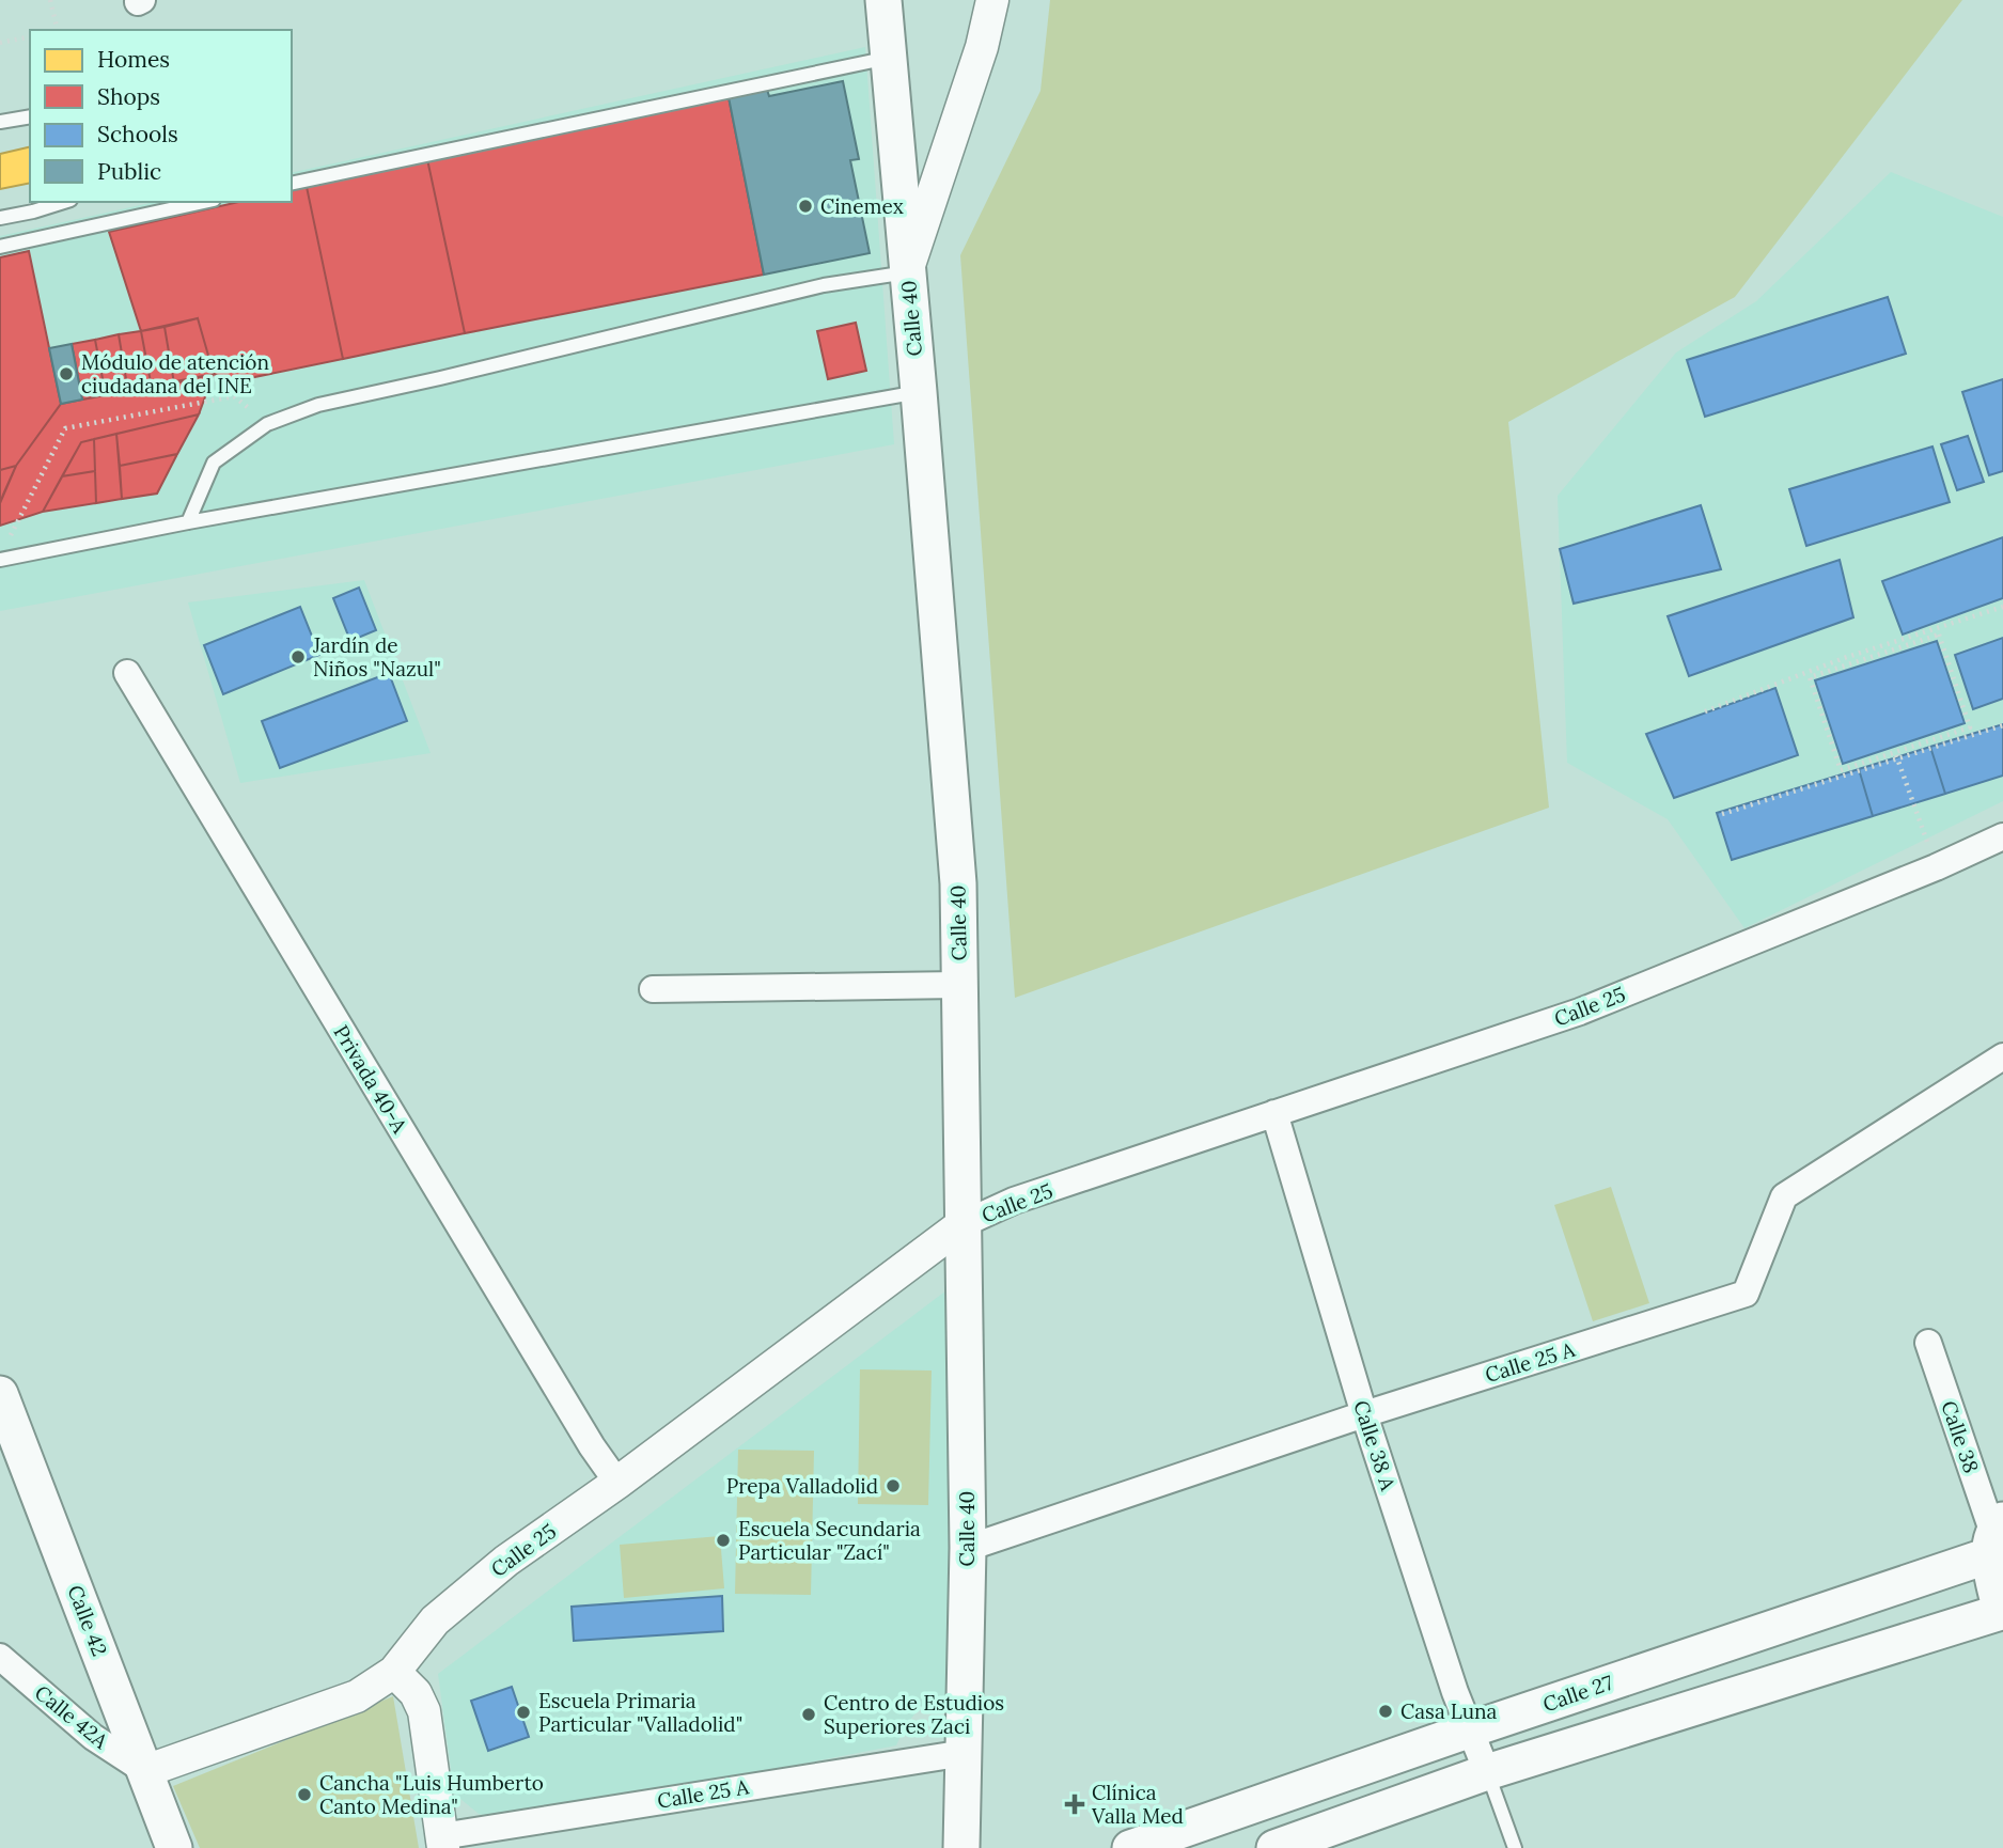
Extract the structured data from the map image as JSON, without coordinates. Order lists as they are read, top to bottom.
{
  "streets": {
    "main road": [
      "Calle 40",
      "Calle 38",
      "Calle 42",
      "Calle 27"
    ],
    "street": [
      "Calle 25",
      "Privada 40-A",
      "Calle 25 A",
      "Calle 38 A",
      "Calle 42A"
    ]
  },
  "crossings": [
    ["Calle 40", "Calle 25"],
    ["Calle 40", "Calle 25 A"],
    ["Calle 25", "Privada 40-A"],
    ["Calle 25", "Calle 38 A"],
    ["Calle 25", "Calle 42"],
    ["Calle 25", "Calle 42A"],
    ["Calle 25 A", "Calle 38 A"],
    ["Calle 38", "Calle 27"],
    ["Calle 38 A", "Calle 27"],
    ["Calle 42", "Calle 42A"]
  ],
  "places": {
    "other": [
      "Cinemex",
      "Módulo de atención ciudadana del INE",
      "Jardín de Niños \"Nazul\"",
      "Prepa Valladolid",
      "Escuela Secundaria Particular \"Zací\"",
      "Casa Luna",
      "Escuela Primaria Particular \"Valladolid\"",
      "Centro de Estudios Superiores Zaci",
      "Cancha \"Luis Humberto Canto Medina\""
    ],
    "health": ["Clínica Valla Med"]
  },
  "legend": [
    "Homes",
    "Shops",
    "Schools",
    "Public"
  ]
}
